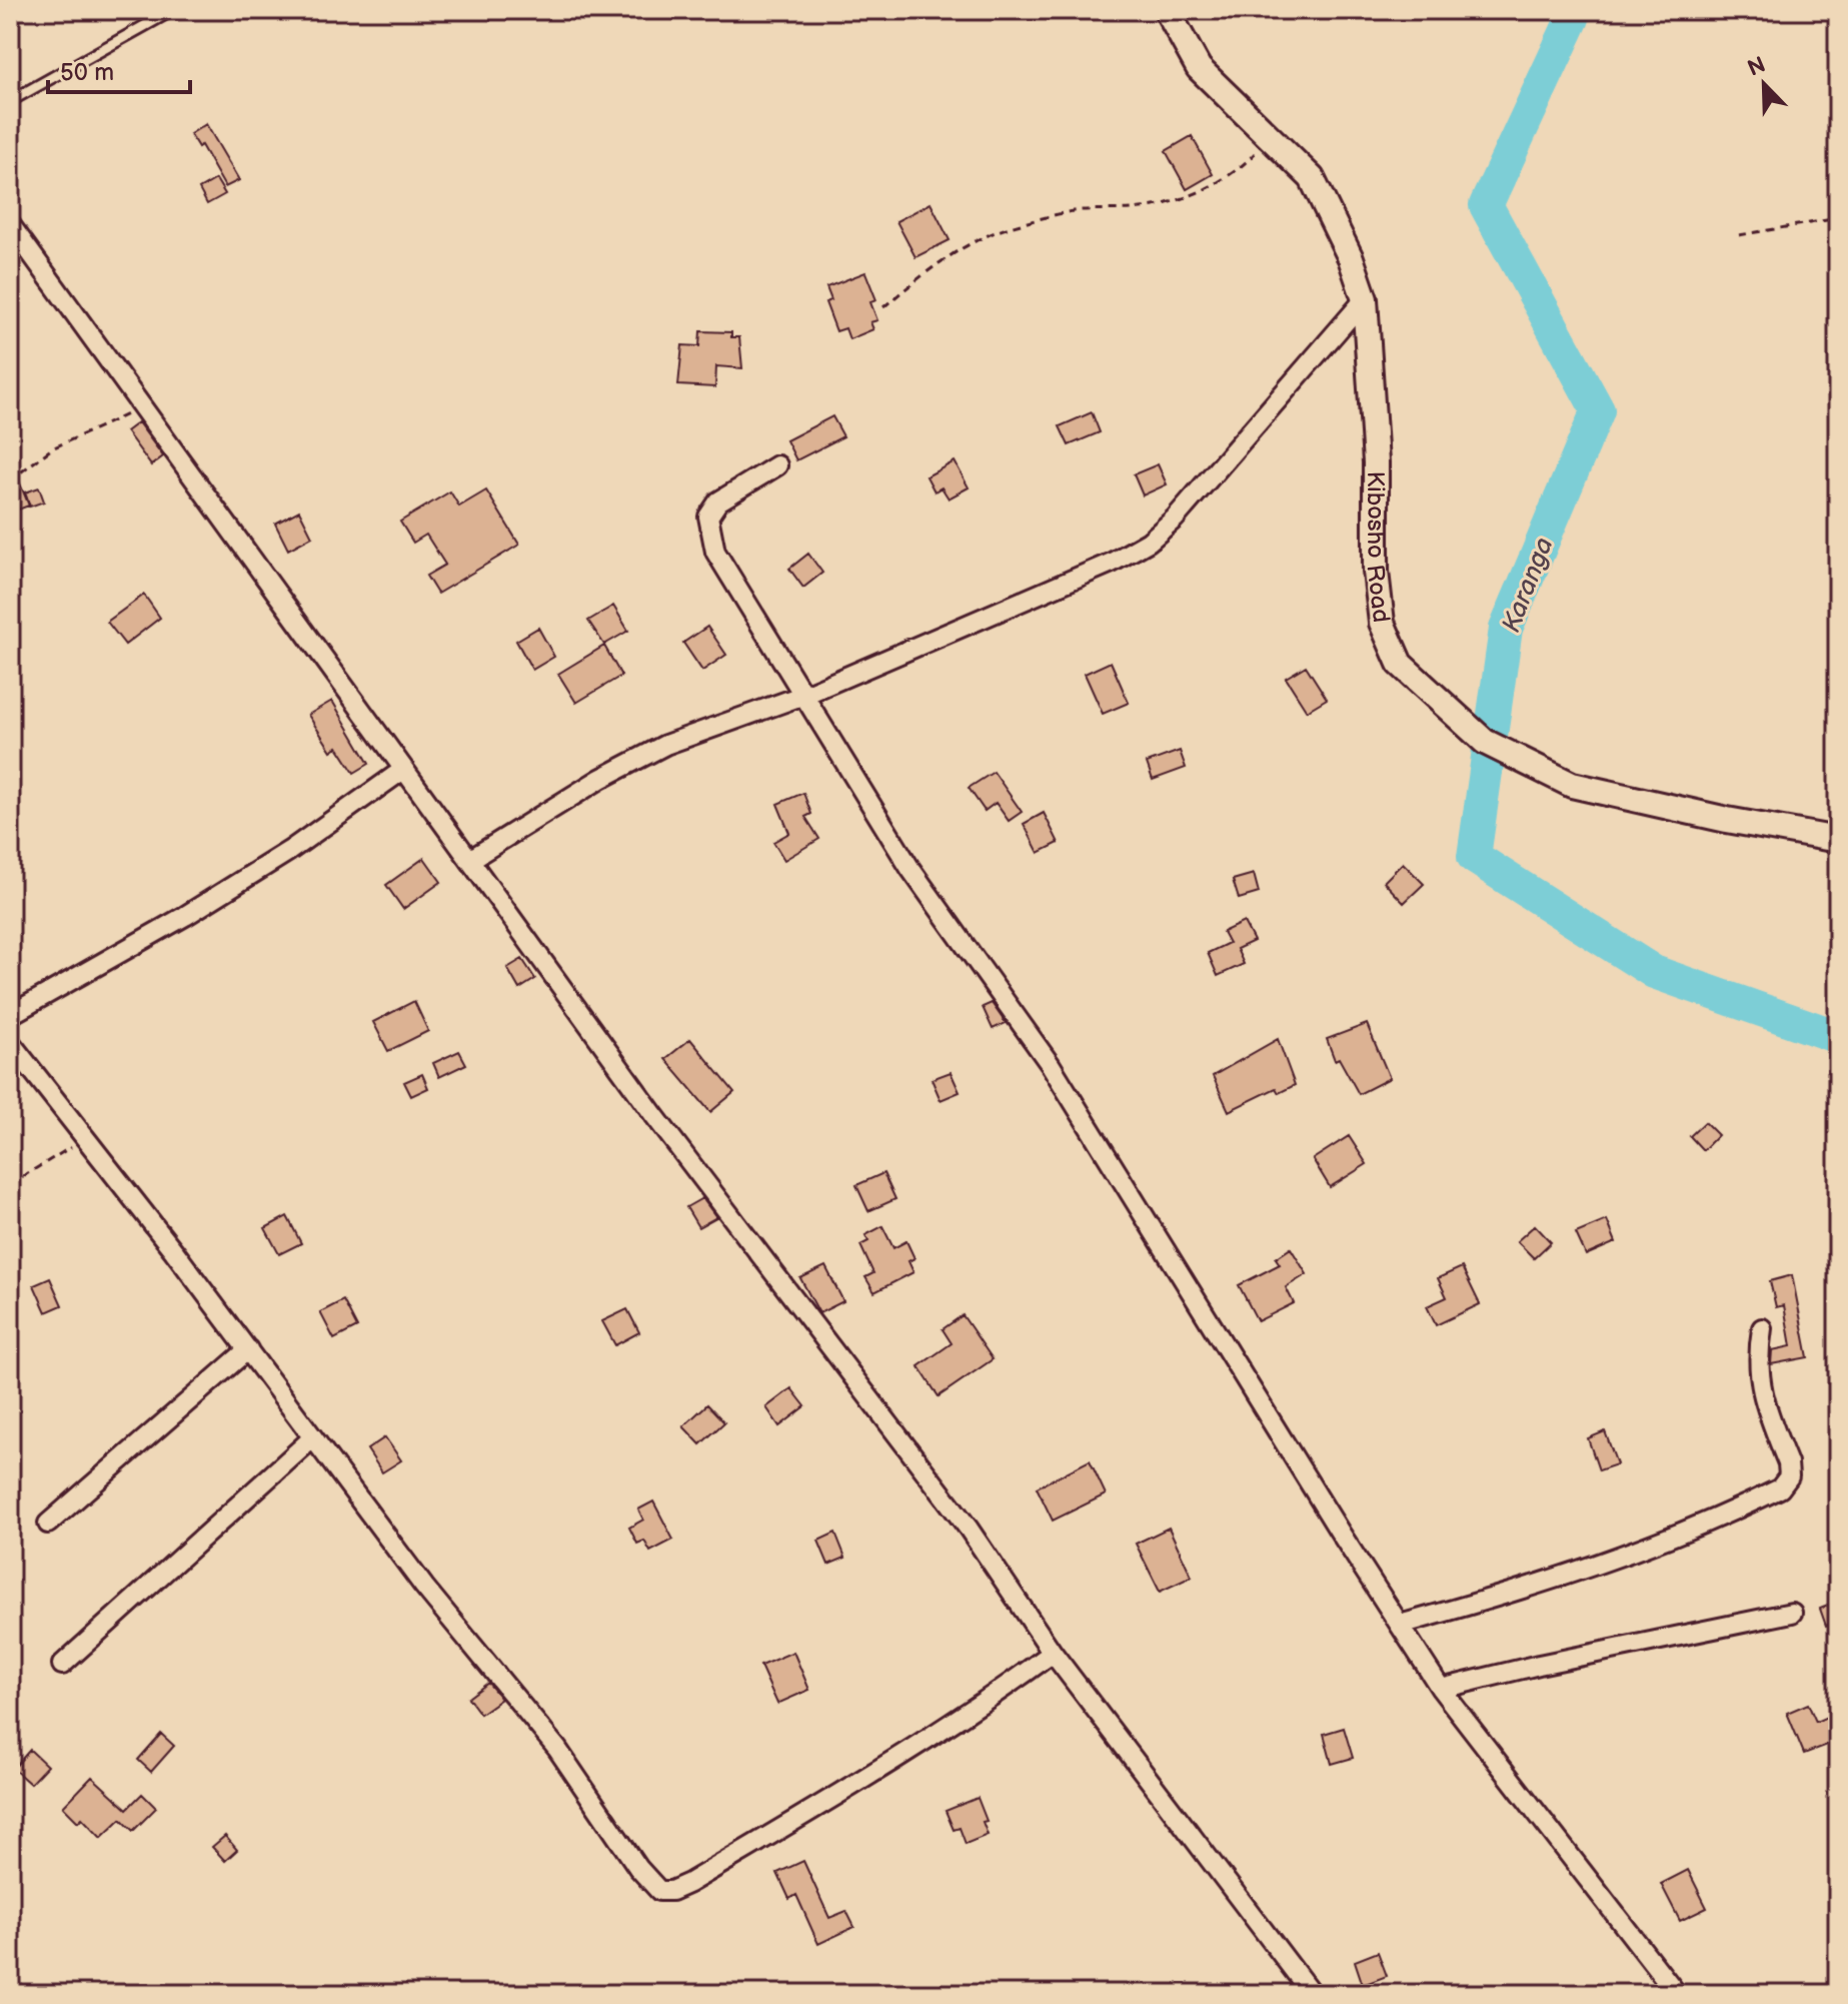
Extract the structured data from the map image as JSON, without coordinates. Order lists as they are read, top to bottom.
{
  "streets": {
    "main road": ["Kibosho Road"]
  },
  "water": ["Karanga"],
  "scale_bar": "50 m",
  "north": "top left"
}
